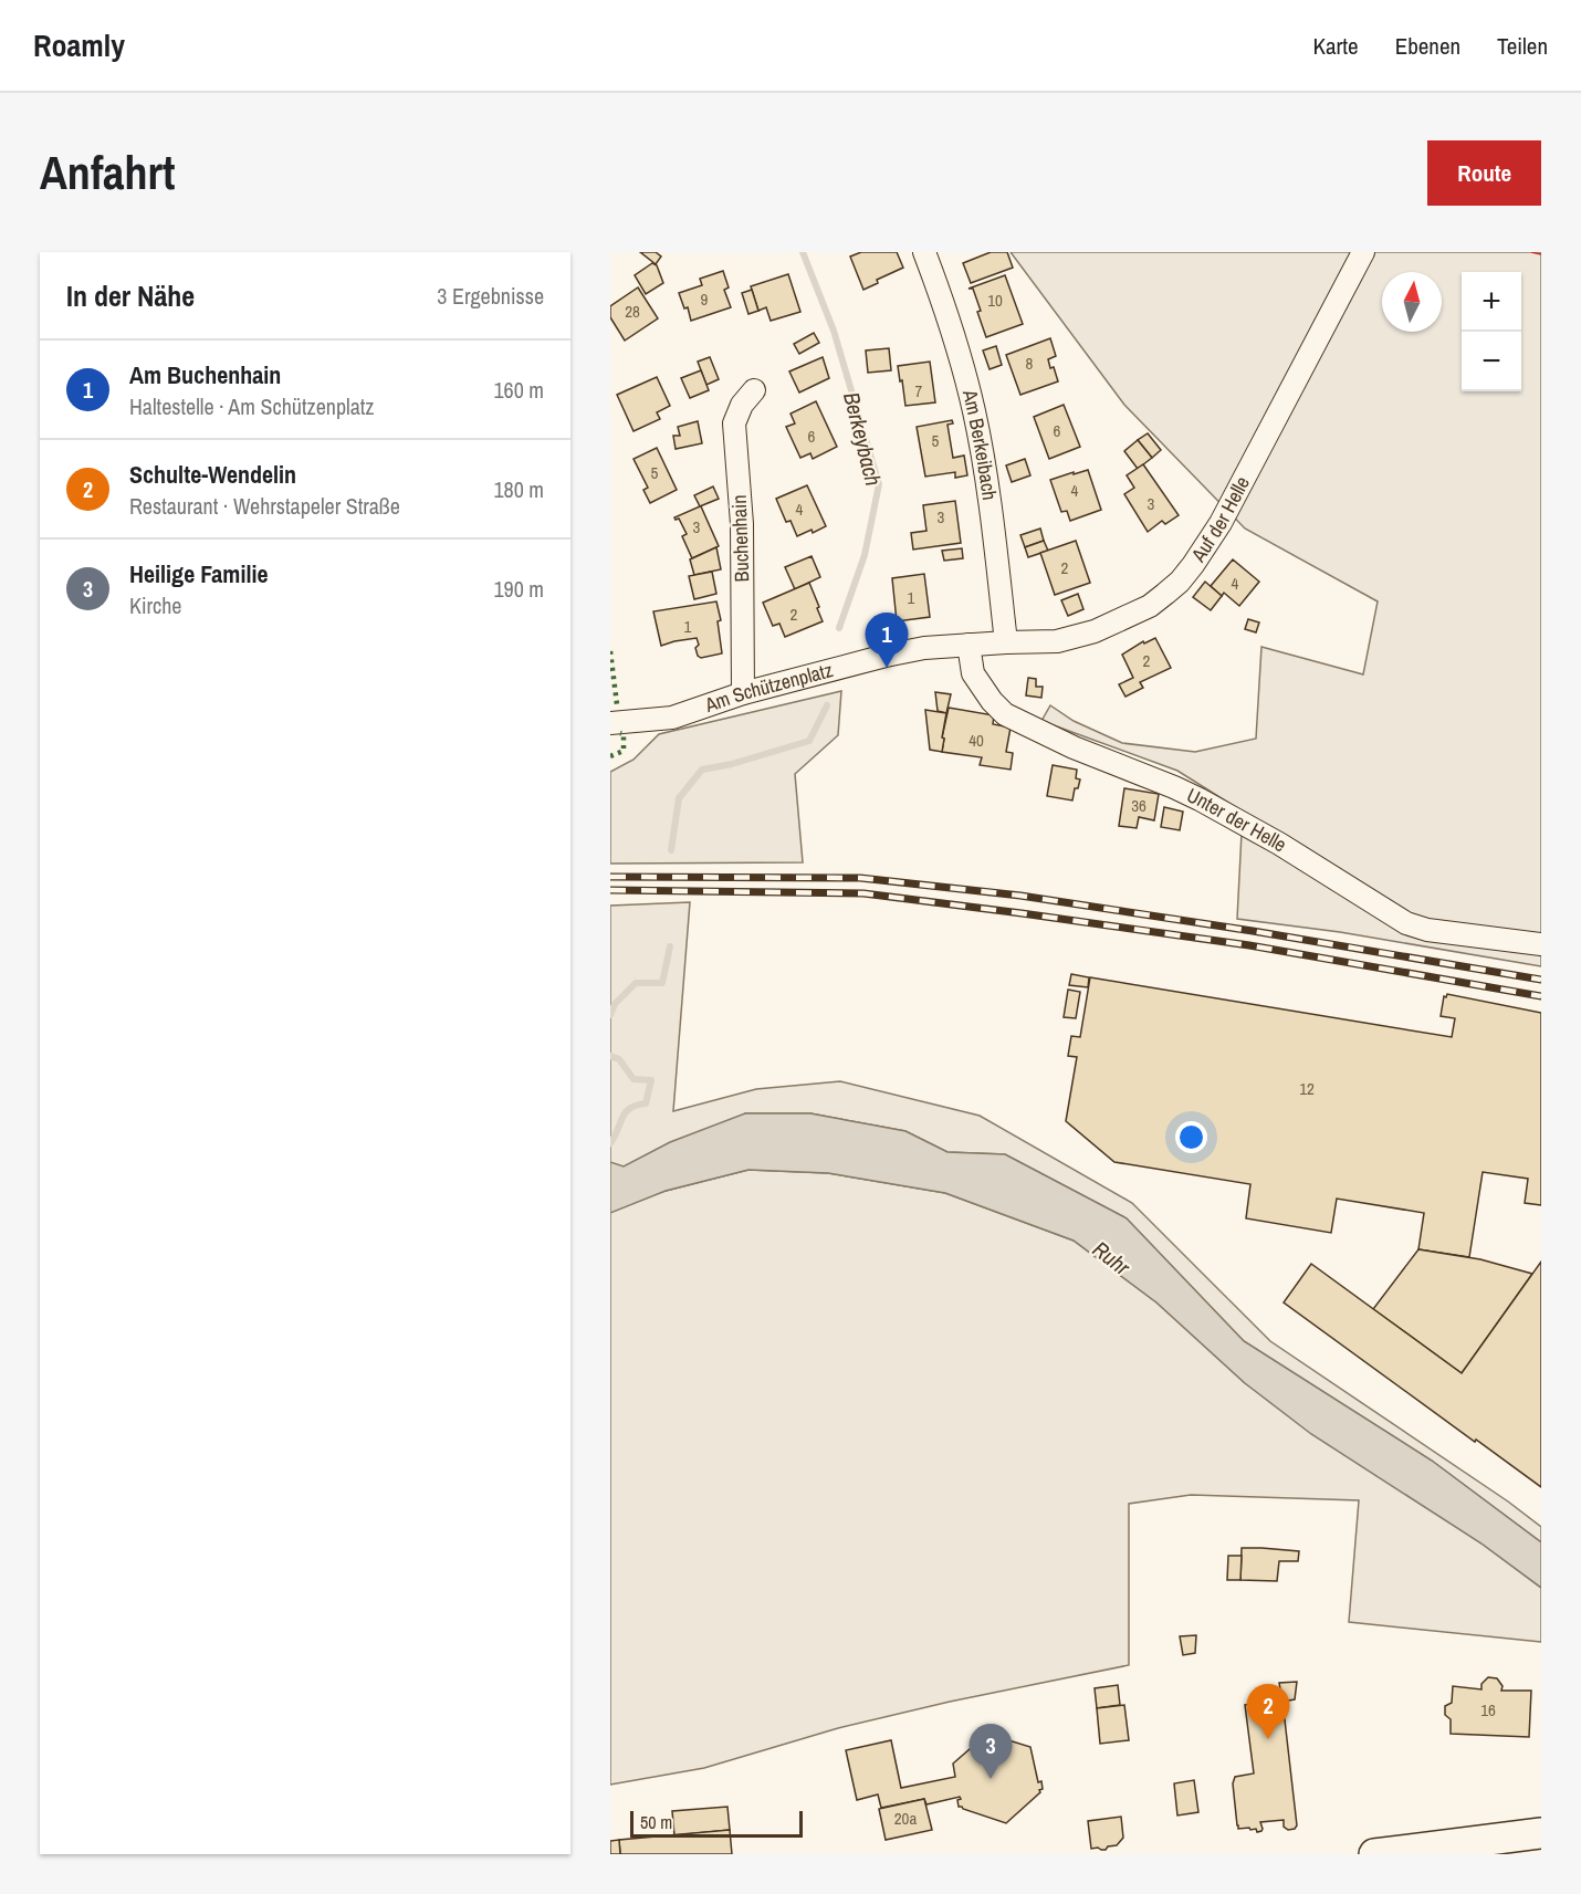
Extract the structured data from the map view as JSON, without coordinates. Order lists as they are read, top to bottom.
{
  "streets": {
    "street": [
      "Am Berkeibach",
      "Auf der Helle",
      "Buchenhain",
      "Am Schützenplatz",
      "Unter der Helle"
    ]
  },
  "crossings": [
    ["Am Berkeibach", "Auf der Helle"],
    ["Auf der Helle", "Am Schützenplatz"],
    ["Auf der Helle", "Unter der Helle"],
    ["Buchenhain", "Am Schützenplatz"],
    ["Am Schützenplatz", "Unter der Helle"]
  ],
  "water": ["Berkeybach", "Ruhr"],
  "house_numbers": [
    "9",
    "10",
    "28",
    "8",
    "7",
    "6",
    "6",
    "5",
    "5",
    "4",
    "3",
    "4",
    "3",
    "3",
    "2",
    "4",
    "1",
    "2",
    "1",
    "2",
    "40",
    "36",
    "12",
    "16",
    "20a"
  ],
  "scale_bar": "50 m",
  "north": "top",
  "page": {
    "header": "Roamly",
    "nav": ["Karte", "Ebenen", "Teilen"],
    "buttons": "Route",
    "title": "Anfahrt",
    "heading": ["In der Nähe", "3 Ergebnisse"],
    "map_buttons": ["+", "−"],
    "list": [
      {
        "mark": "1",
        "name": "Am Buchenhain",
        "note": "Haltestelle · Am Schützenplatz",
        "value": "160 m"
      },
      {
        "mark": "2",
        "name": "Schulte-Wendelin",
        "note": "Restaurant · Wehrstapeler Straße",
        "value": "180 m"
      },
      {
        "mark": "3",
        "name": "Heilige Familie",
        "note": "Kirche",
        "value": "190 m"
      }
    ],
    "pins": ["1", "2", "3"],
    "scale": "50 m"
  }
}
